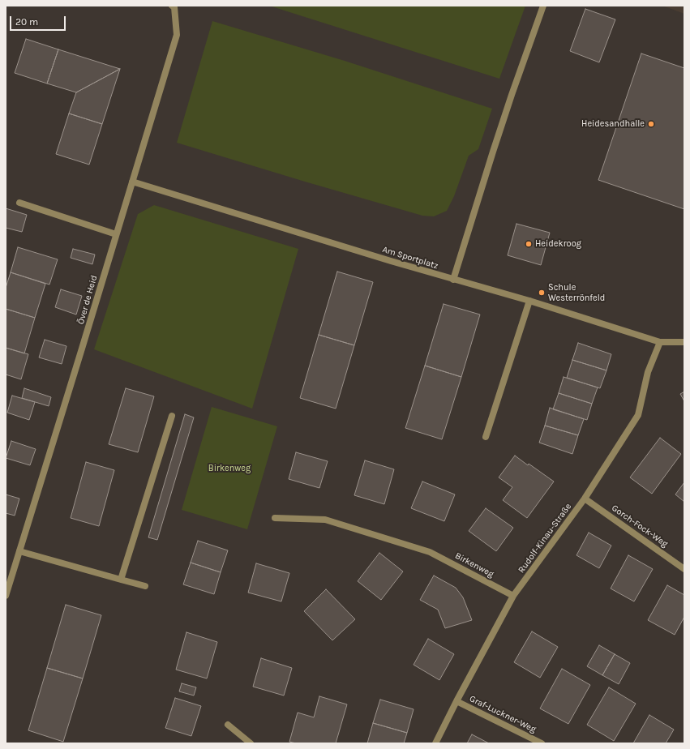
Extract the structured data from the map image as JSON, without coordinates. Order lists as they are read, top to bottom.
{
  "streets": {
    "street": [
      "Am Sportplatz",
      "Över de Heid",
      "Gorch-Fock-Weg",
      "Rudolf-Kinau-Straße",
      "Birkenweg",
      "Graf-Luckner-Weg"
    ]
  },
  "crossings": [
    ["Am Sportplatz", "Över de Heid"],
    ["Am Sportplatz", "Rudolf-Kinau-Straße"],
    ["Gorch-Fock-Weg", "Rudolf-Kinau-Straße"],
    ["Rudolf-Kinau-Straße", "Birkenweg"],
    ["Rudolf-Kinau-Straße", "Graf-Luckner-Weg"]
  ],
  "parks": ["Birkenweg"],
  "places": ["Heidesandhalle", "Heidekroog", "Schule Westerrönfeld"],
  "scale_bar": "20 m"
}
